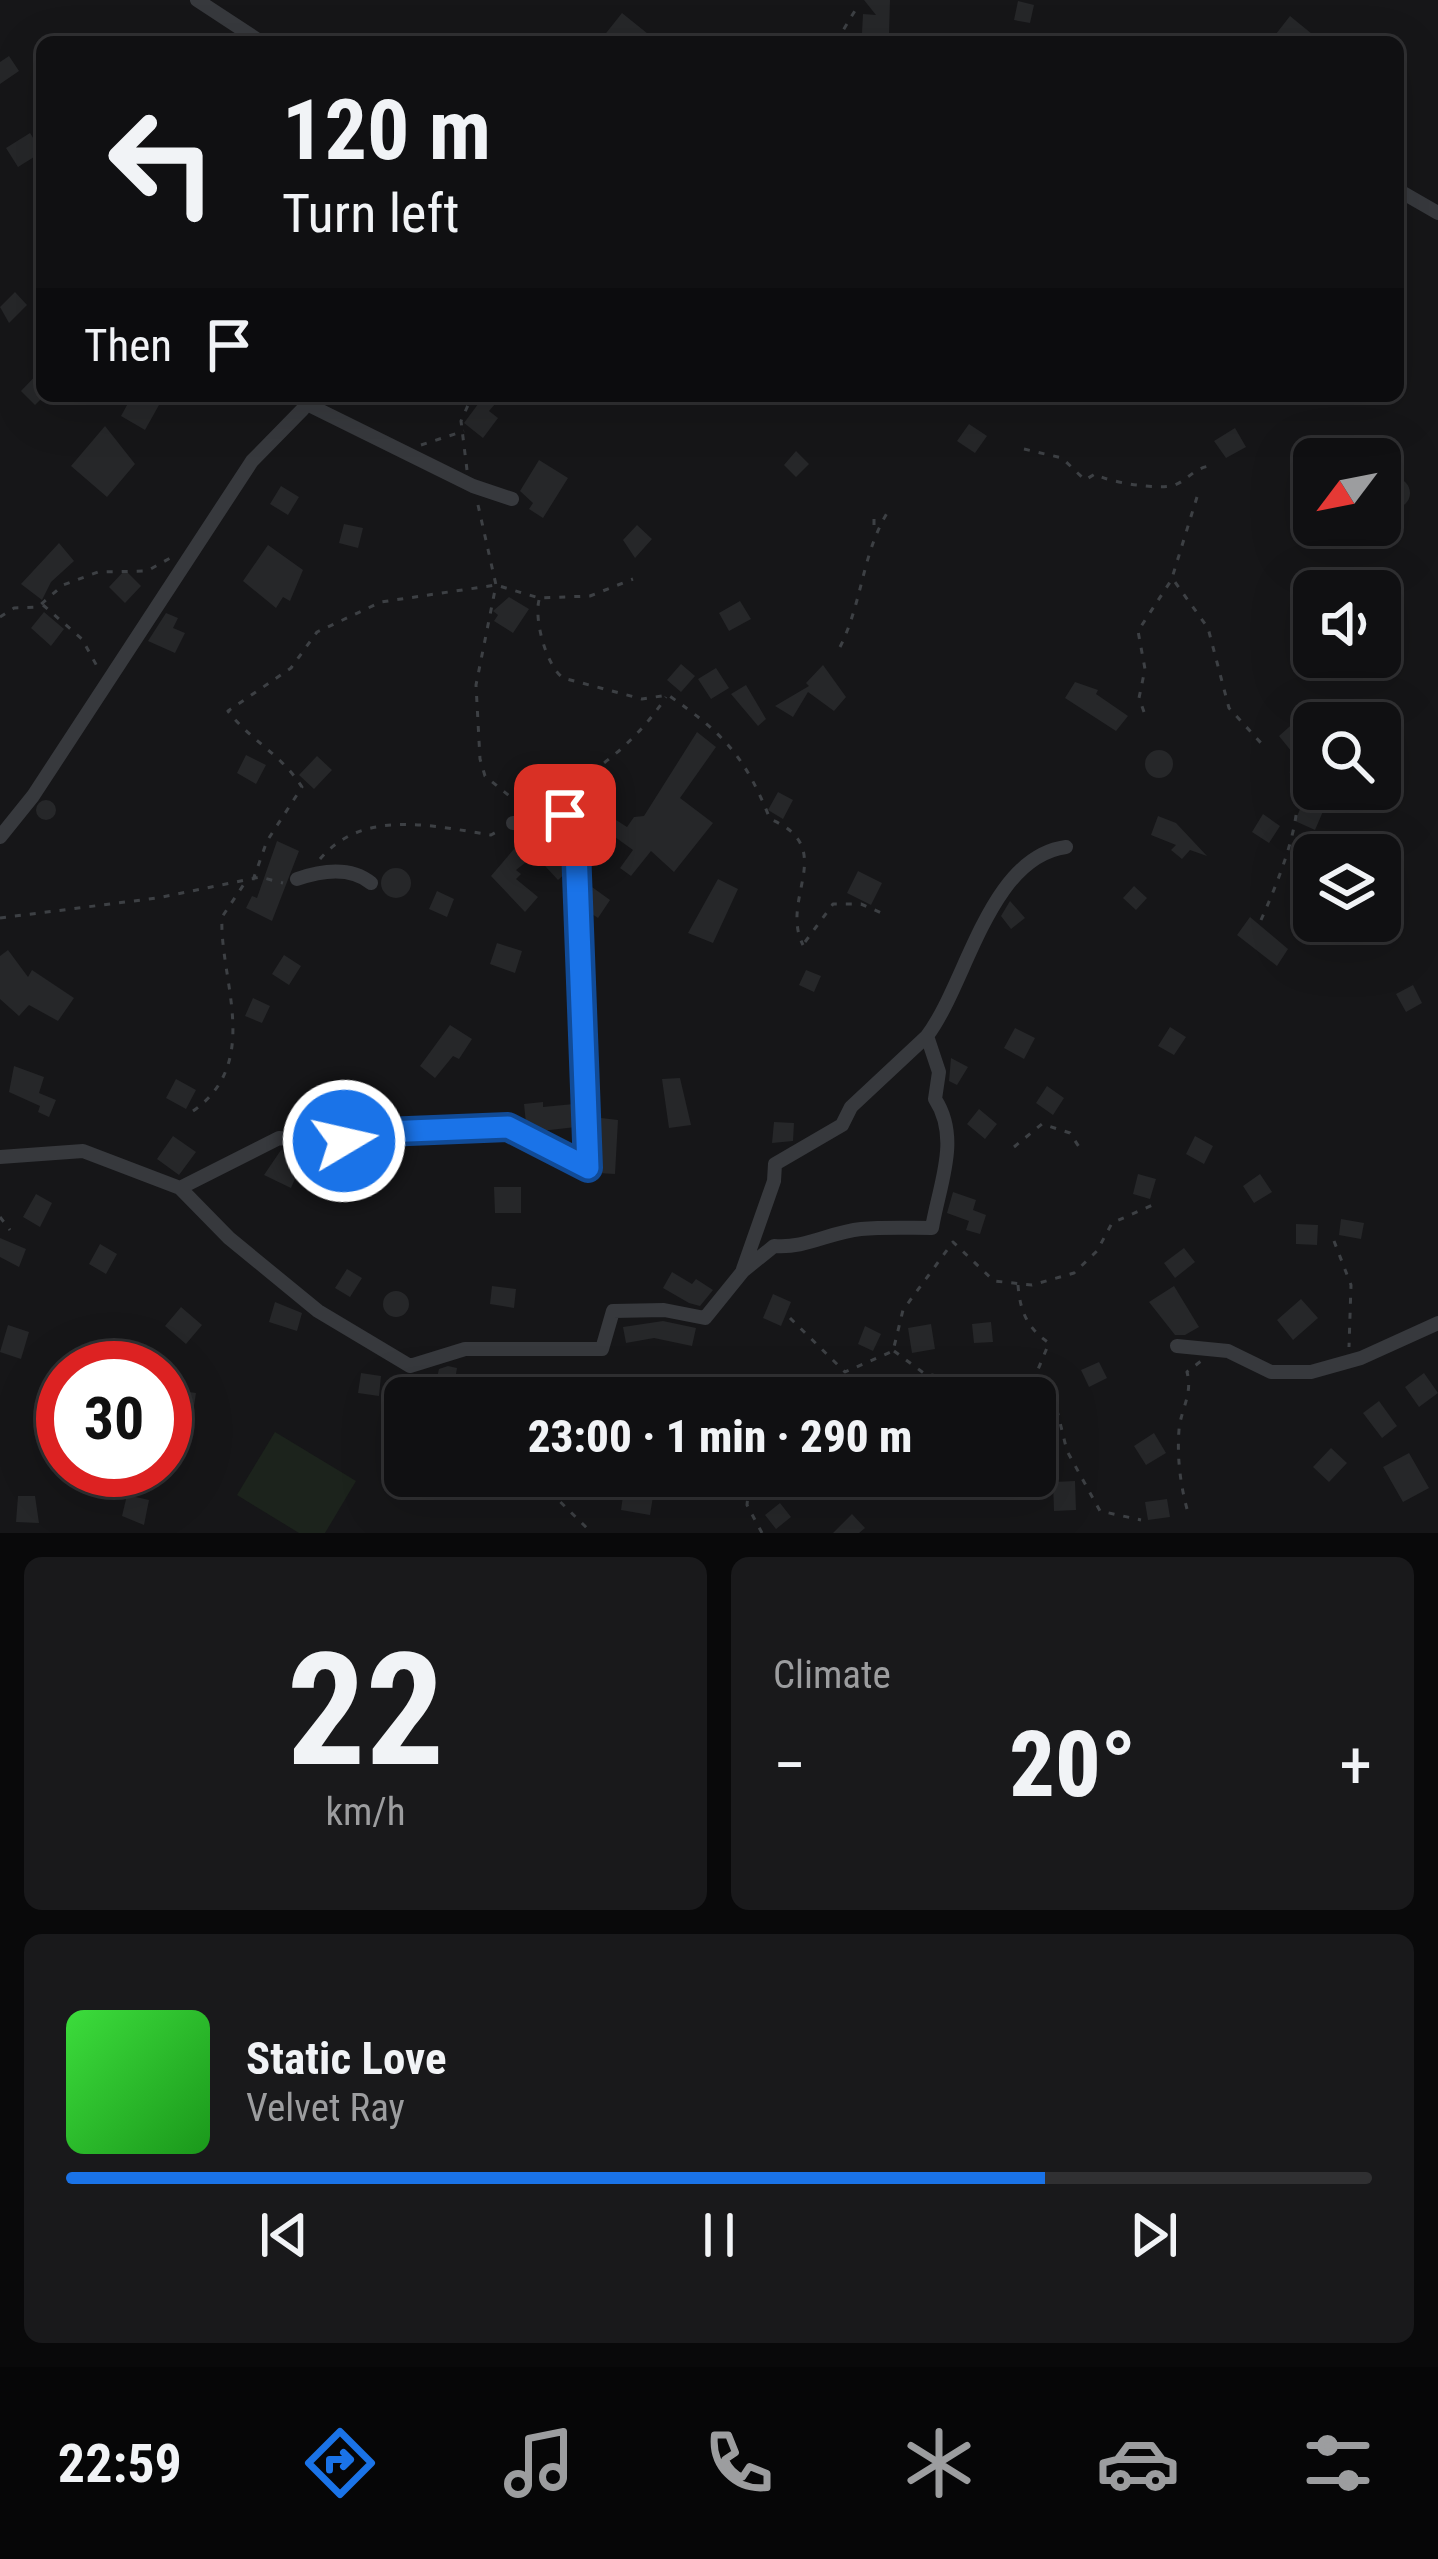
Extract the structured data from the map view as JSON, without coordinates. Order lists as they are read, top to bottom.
{
  "north": "bottom left",
  "page": {
    "turn": ["120 m", "Turn left"],
    "then": "Then",
    "limit": "30",
    "trip": "23:00 · 1 min · 290 m",
    "tile": [
      ["22", "km/h"],
      "Climate"
    ],
    "heat": ["−", "20°", "+"],
    "song": ["Static Love", "Velvet Ray"],
    "tabs": "22:59"
  }
}
